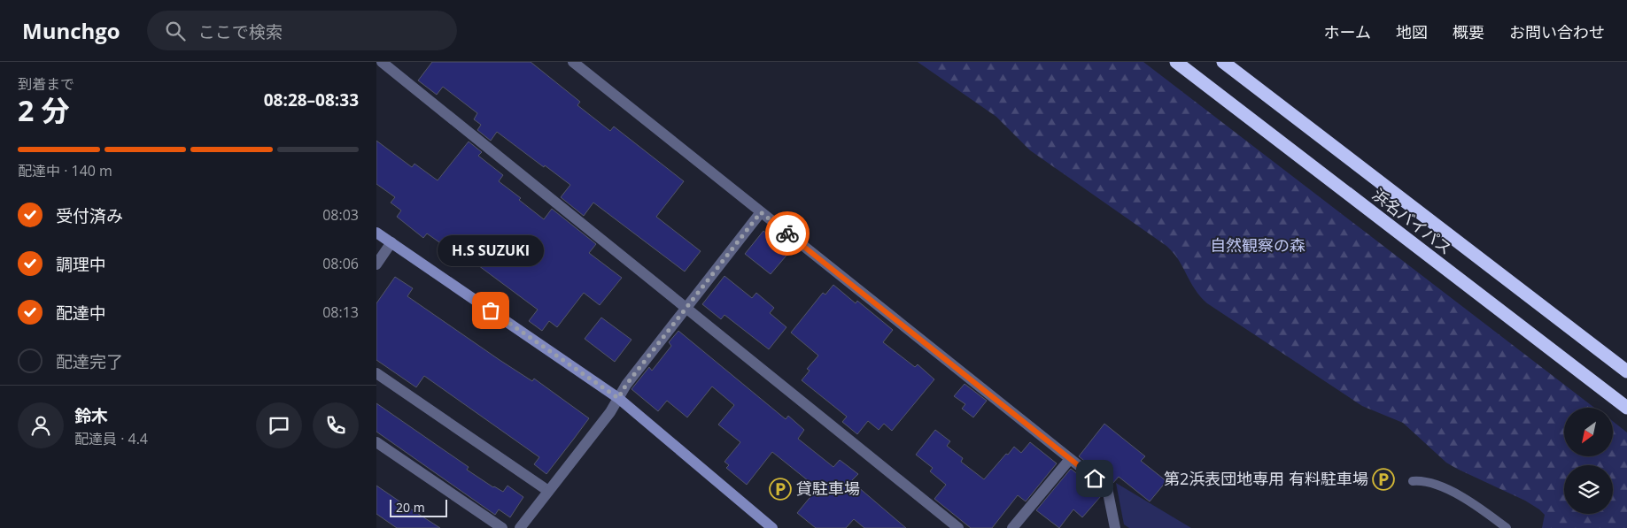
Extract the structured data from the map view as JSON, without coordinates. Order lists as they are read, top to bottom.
{
  "streets": {
    "highway": ["浜名バイパス"]
  },
  "parks": ["自然観察の森"],
  "places": {
    "other": ["H.S SUZUKI"],
    "parking": ["第2浜表団地専用 有料駐車場", "貸駐車場"]
  },
  "scale_bar": "20 m",
  "north": "bottom left",
  "page": {
    "header": "Munchgo",
    "search": "ここで検索",
    "nav": [
      "ホーム",
      "地図",
      "概要",
      "お問い合わせ"
    ],
    "heading": ["2 分", "到着まで", "08:28–08:33"],
    "panel": ["鈴木", "配達員 · 4.4"],
    "bar": "配達中 · 140 m",
    "list": [
      ["受付済み", "08:03"],
      ["調理中", "08:06"],
      ["配達中", "08:13"],
      "配達完了"
    ],
    "bubble": "H.S SUZUKI",
    "scale": "20 m"
  }
}
